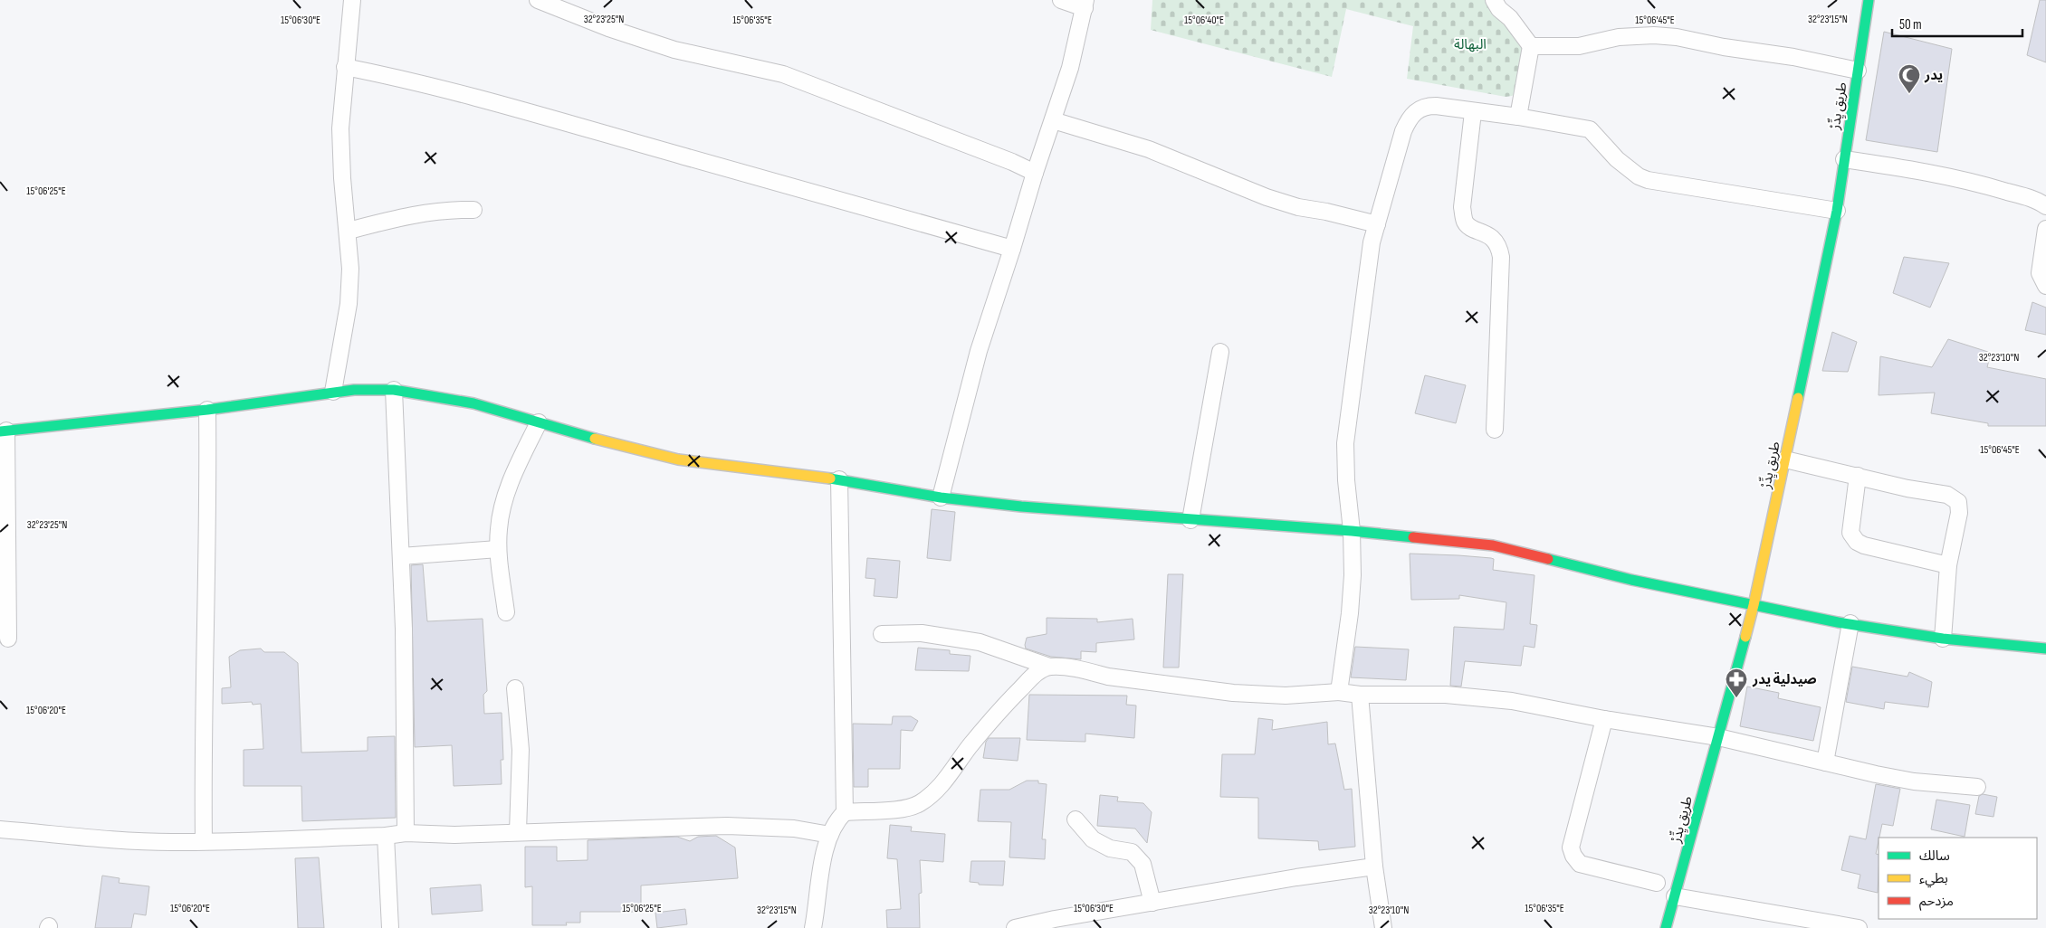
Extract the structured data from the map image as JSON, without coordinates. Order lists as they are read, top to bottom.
{
  "streets": {
    "street": ["طريق يِدِّرْ"]
  },
  "parks": ["البهالة"],
  "places": {
    "mosque": ["يدر"],
    "pharmacy": ["صيدلية يدر"]
  },
  "legend": ["سالك", "بطيء", "مزدحم"],
  "scale_bar": "50 m",
  "coordinates": [
    "32°23'25\"N",
    "32°23'15\"N",
    "15°06'30\"E",
    "15°06'35\"E",
    "15°06'45\"E",
    "15°06'40\"E",
    "15°06'25\"E",
    "32°23'10\"N",
    "15°06'20\"E"
  ]
}
